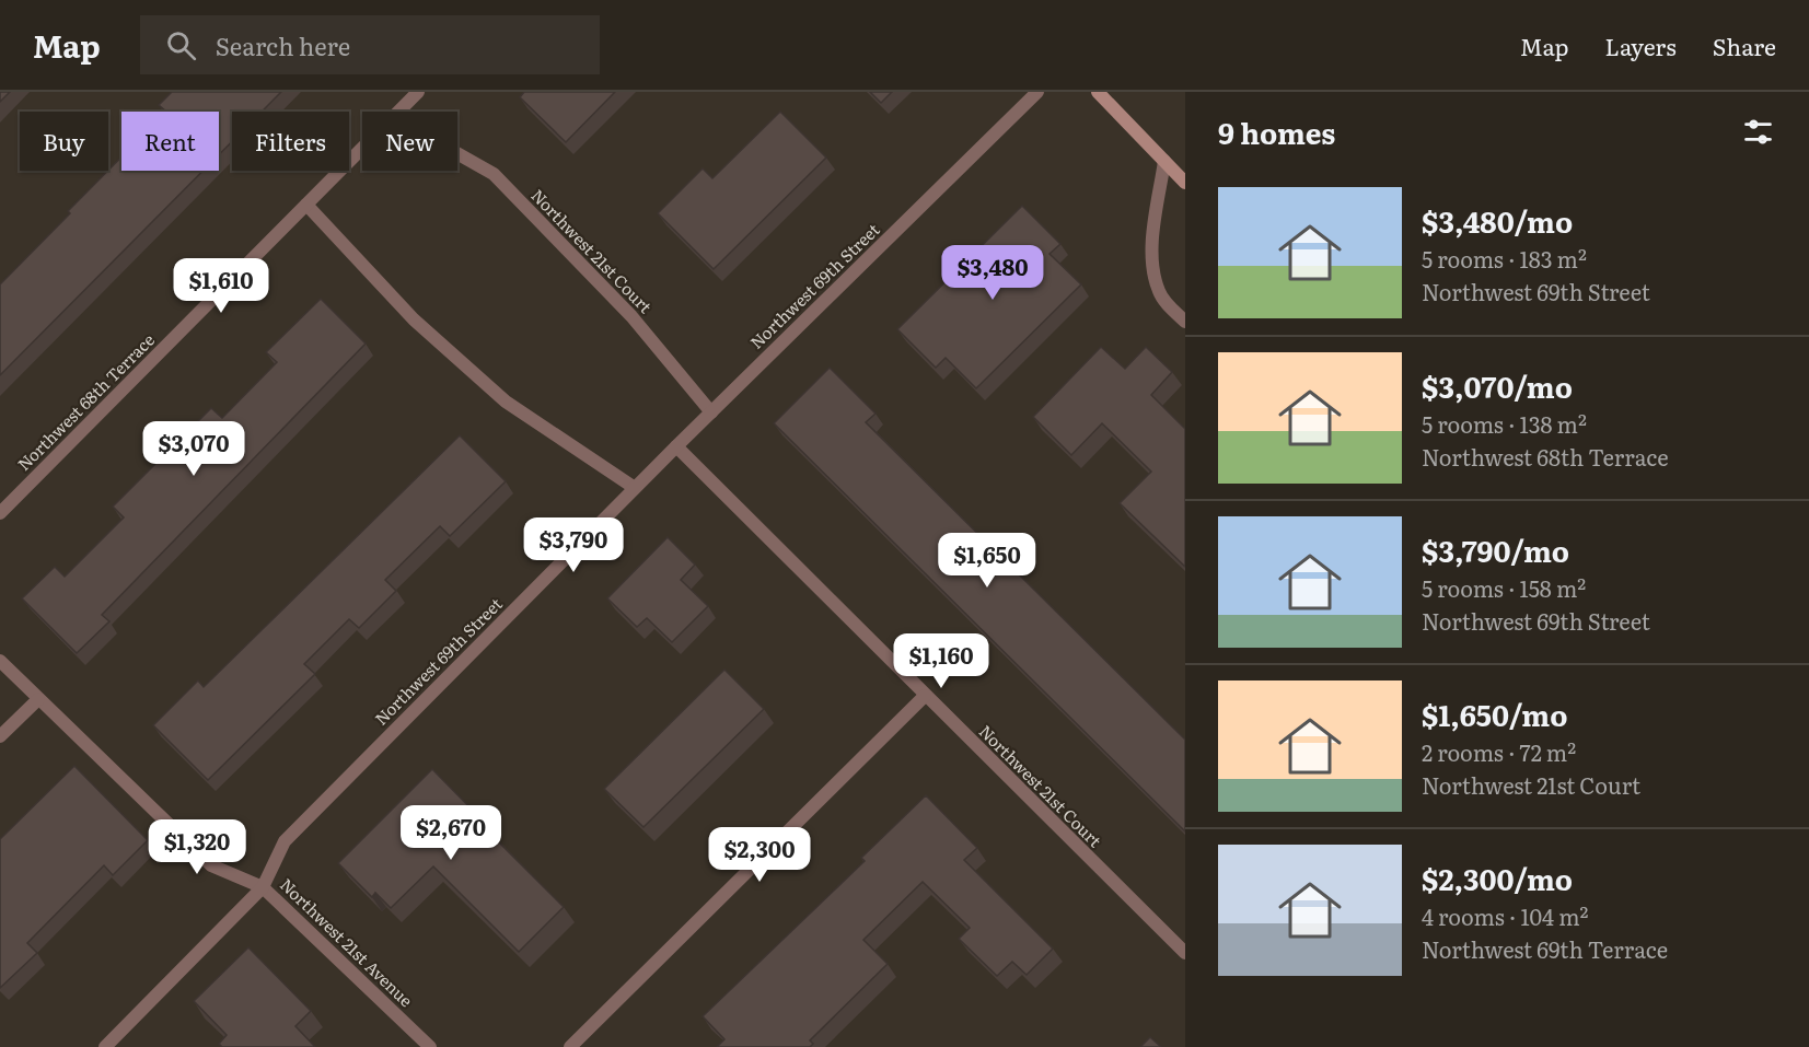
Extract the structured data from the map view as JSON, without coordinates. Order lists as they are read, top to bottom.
{
  "streets": {
    "street": [
      "Northwest 21st Court",
      "Northwest 69th Street",
      "Northwest 68th Terrace",
      "Northwest 21st Avenue"
    ]
  },
  "crossings": [
    ["Northwest 21st Court", "Northwest 69th Street"],
    ["Northwest 69th Street", "Northwest 21st Avenue"]
  ],
  "page": {
    "header": "Map",
    "search": "Search here",
    "nav": ["Map", "Layers", "Share"],
    "heading": "9 homes",
    "chip": [
      "Buy",
      "Rent",
      "Filters",
      "New"
    ],
    "list": [
      {
        "name": "$3,480/mo",
        "note": "5 rooms · 183 m² · Northwest 69th Street"
      },
      {
        "name": "$3,070/mo",
        "note": "5 rooms · 138 m² · Northwest 68th Terrace"
      },
      {
        "name": "$3,790/mo",
        "note": "5 rooms · 158 m² · Northwest 69th Street"
      },
      {
        "name": "$1,650/mo",
        "note": "2 rooms · 72 m² · Northwest 21st Court"
      },
      {
        "name": "$2,300/mo",
        "note": "4 rooms · 104 m² · Northwest 69th Terrace"
      }
    ],
    "price": [
      "$3,480",
      "$1,610",
      "$3,070",
      "$3,790",
      "$1,650",
      "$1,160",
      "$2,670",
      "$1,320",
      "$2,300"
    ]
  }
}
